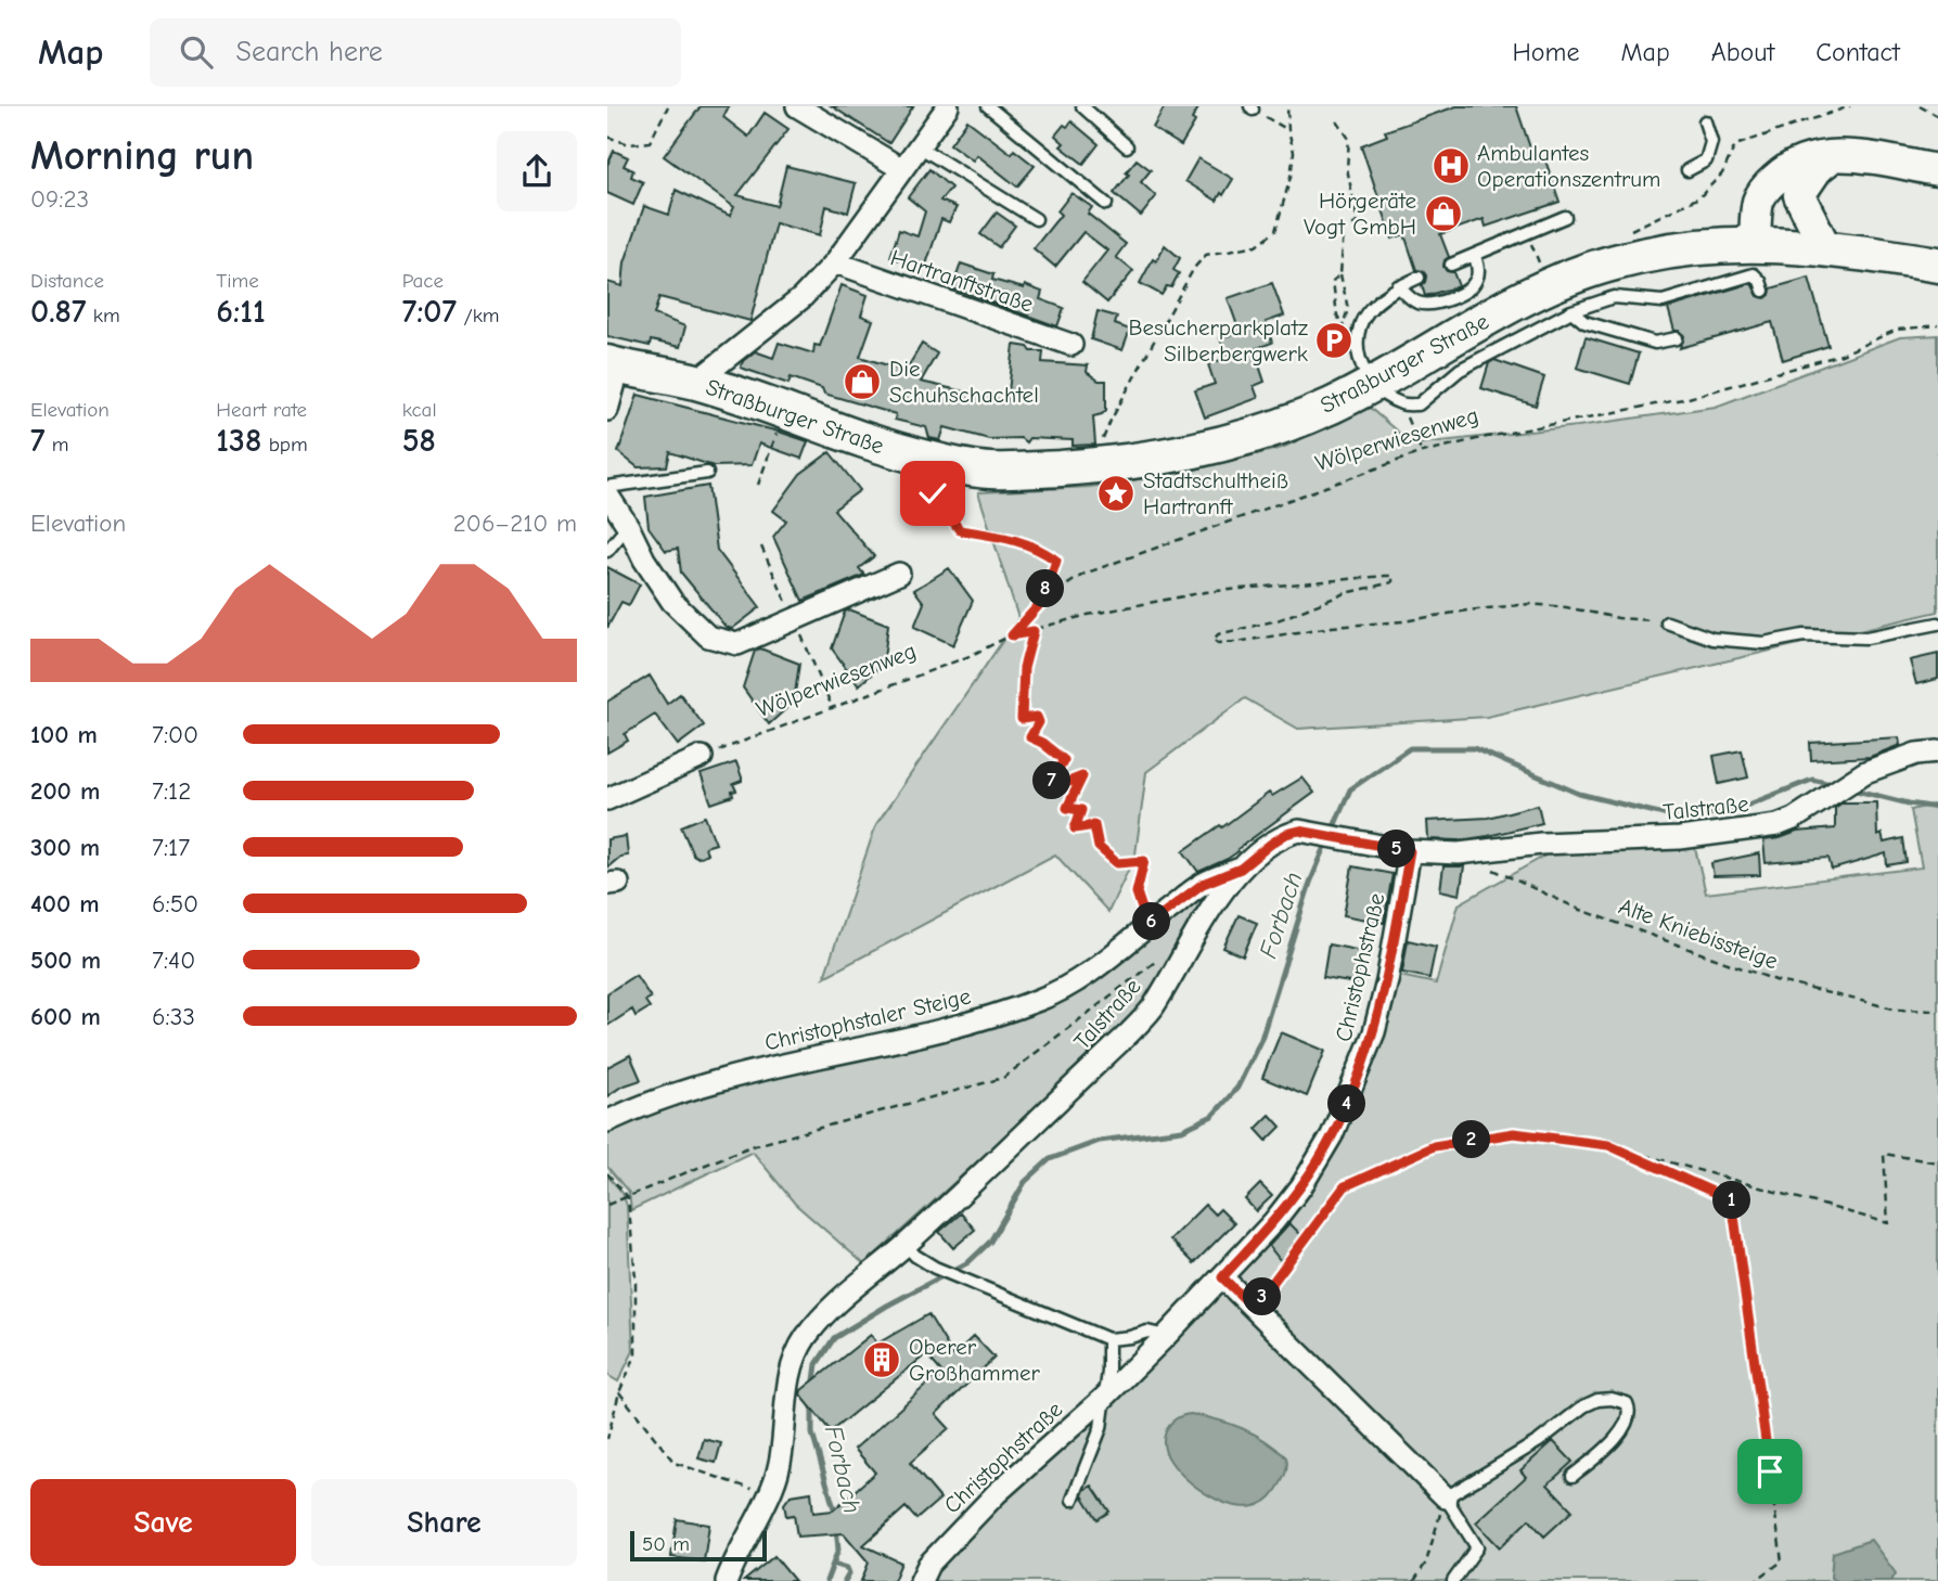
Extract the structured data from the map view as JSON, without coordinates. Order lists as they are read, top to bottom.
{
  "streets": {
    "main road": ["Straßburger Straße"],
    "street": [
      "Hartranftstraße",
      "Talstraße",
      "Christophstraße",
      "Christophstaler Steige"
    ],
    "path": ["Wölperwiesenweg", "Alte Kniebissteige"]
  },
  "crossings": [
    ["Talstraße", "Alte Kniebissteige"],
    ["Talstraße", "Christophstraße"],
    ["Talstraße", "Christophstaler Steige"]
  ],
  "water": ["Forbach"],
  "places": {
    "hospital": ["Ambulantes Operationszentrum"],
    "shop": ["Hörgeräte Vogt GmbH", "Die Schuhschachtel"],
    "parking": ["Besucherparkplatz Silberbergwerk"],
    "place": ["Stadtschultheiß Hartranft"],
    "building": ["Oberer Großhammer"]
  },
  "scale_bar": "50 m",
  "page": {
    "header": "Map",
    "search": "Search here",
    "nav": [
      "Home",
      "Map",
      "About",
      "Contact"
    ],
    "heading": ["Morning run", "09:23"],
    "stats": [
      ["Distance", "0.87 km"],
      ["Time", "6:11"],
      ["Pace", "7:07 /km"],
      ["Elevation", "7 m"],
      ["Heart rate", "138 bpm"],
      ["kcal", "58"]
    ],
    "chart": ["Elevation", "206–210 m"],
    "pins": [
      "8",
      "7",
      "5",
      "6",
      "4",
      "2",
      "1",
      "3"
    ],
    "list": [
      {
        "name": "100 m",
        "note": "7:00"
      },
      {
        "name": "200 m",
        "note": "7:12"
      },
      {
        "name": "300 m",
        "note": "7:17"
      },
      {
        "name": "400 m",
        "note": "6:50"
      },
      {
        "name": "500 m",
        "note": "7:40"
      },
      {
        "name": "600 m",
        "note": "6:33"
      }
    ],
    "buttons": ["Save", "Share"],
    "scale": "50 m"
  }
}
